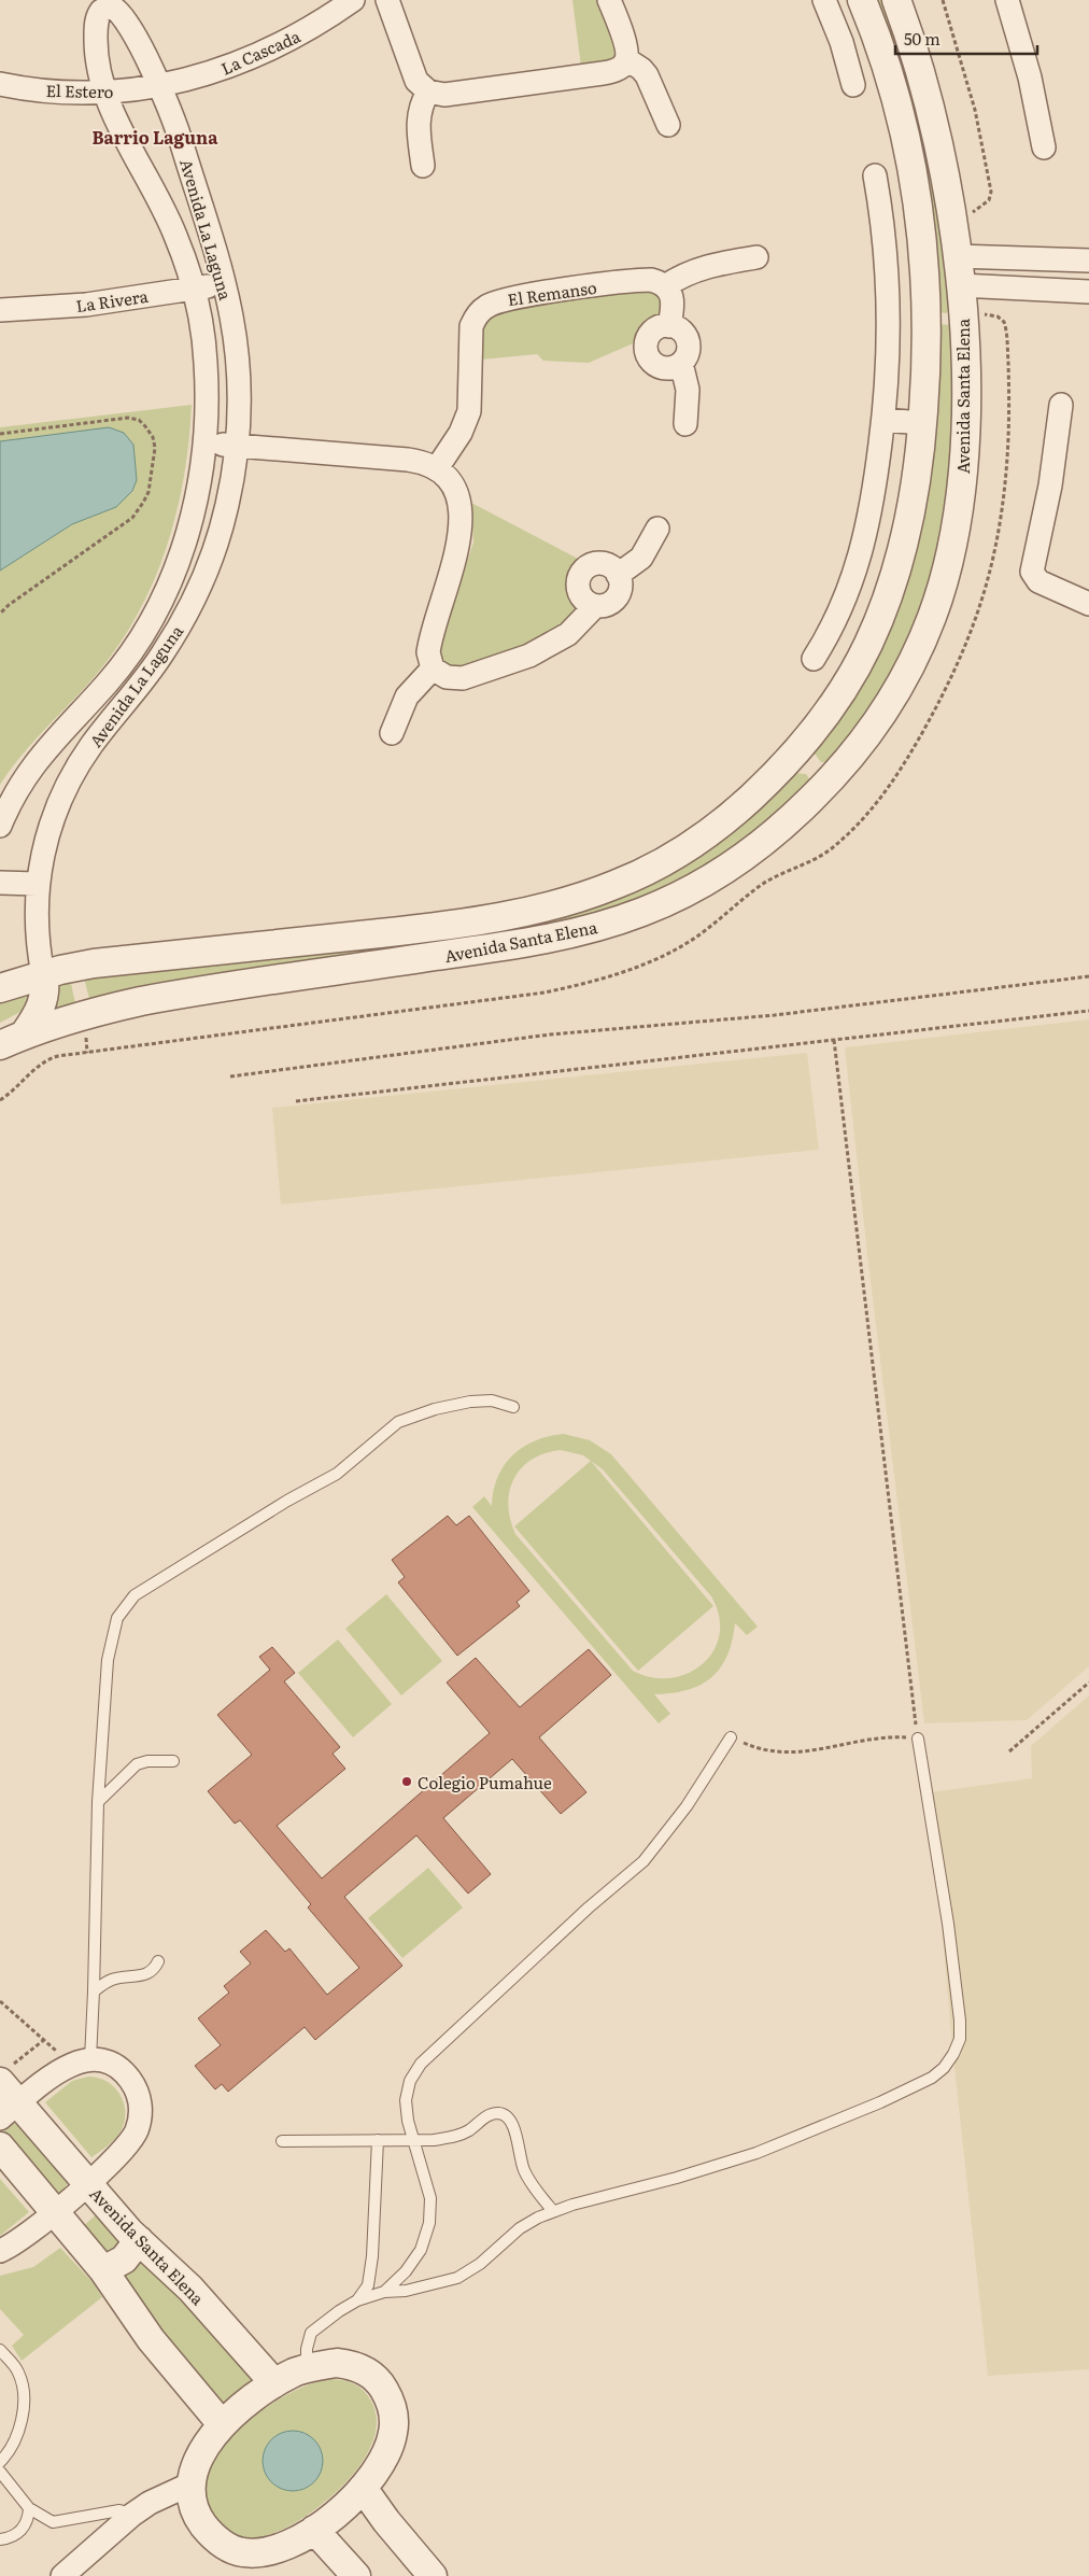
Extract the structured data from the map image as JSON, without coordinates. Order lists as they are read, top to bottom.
{
  "streets": {
    "street": [
      "La Cascada",
      "El Estero",
      "Avenida La Laguna",
      "El Remanso",
      "La Rivera",
      "Avenida Santa Elena"
    ]
  },
  "crossings": [
    ["La Cascada", "El Estero"],
    ["La Cascada", "Avenida La Laguna"],
    ["El Estero", "Avenida La Laguna"],
    ["Avenida La Laguna", "La Rivera"],
    ["Avenida La Laguna", "Avenida Santa Elena"]
  ],
  "districts": ["Barrio Laguna"],
  "places": ["Colegio Pumahue"],
  "scale_bar": "50 m"
}
